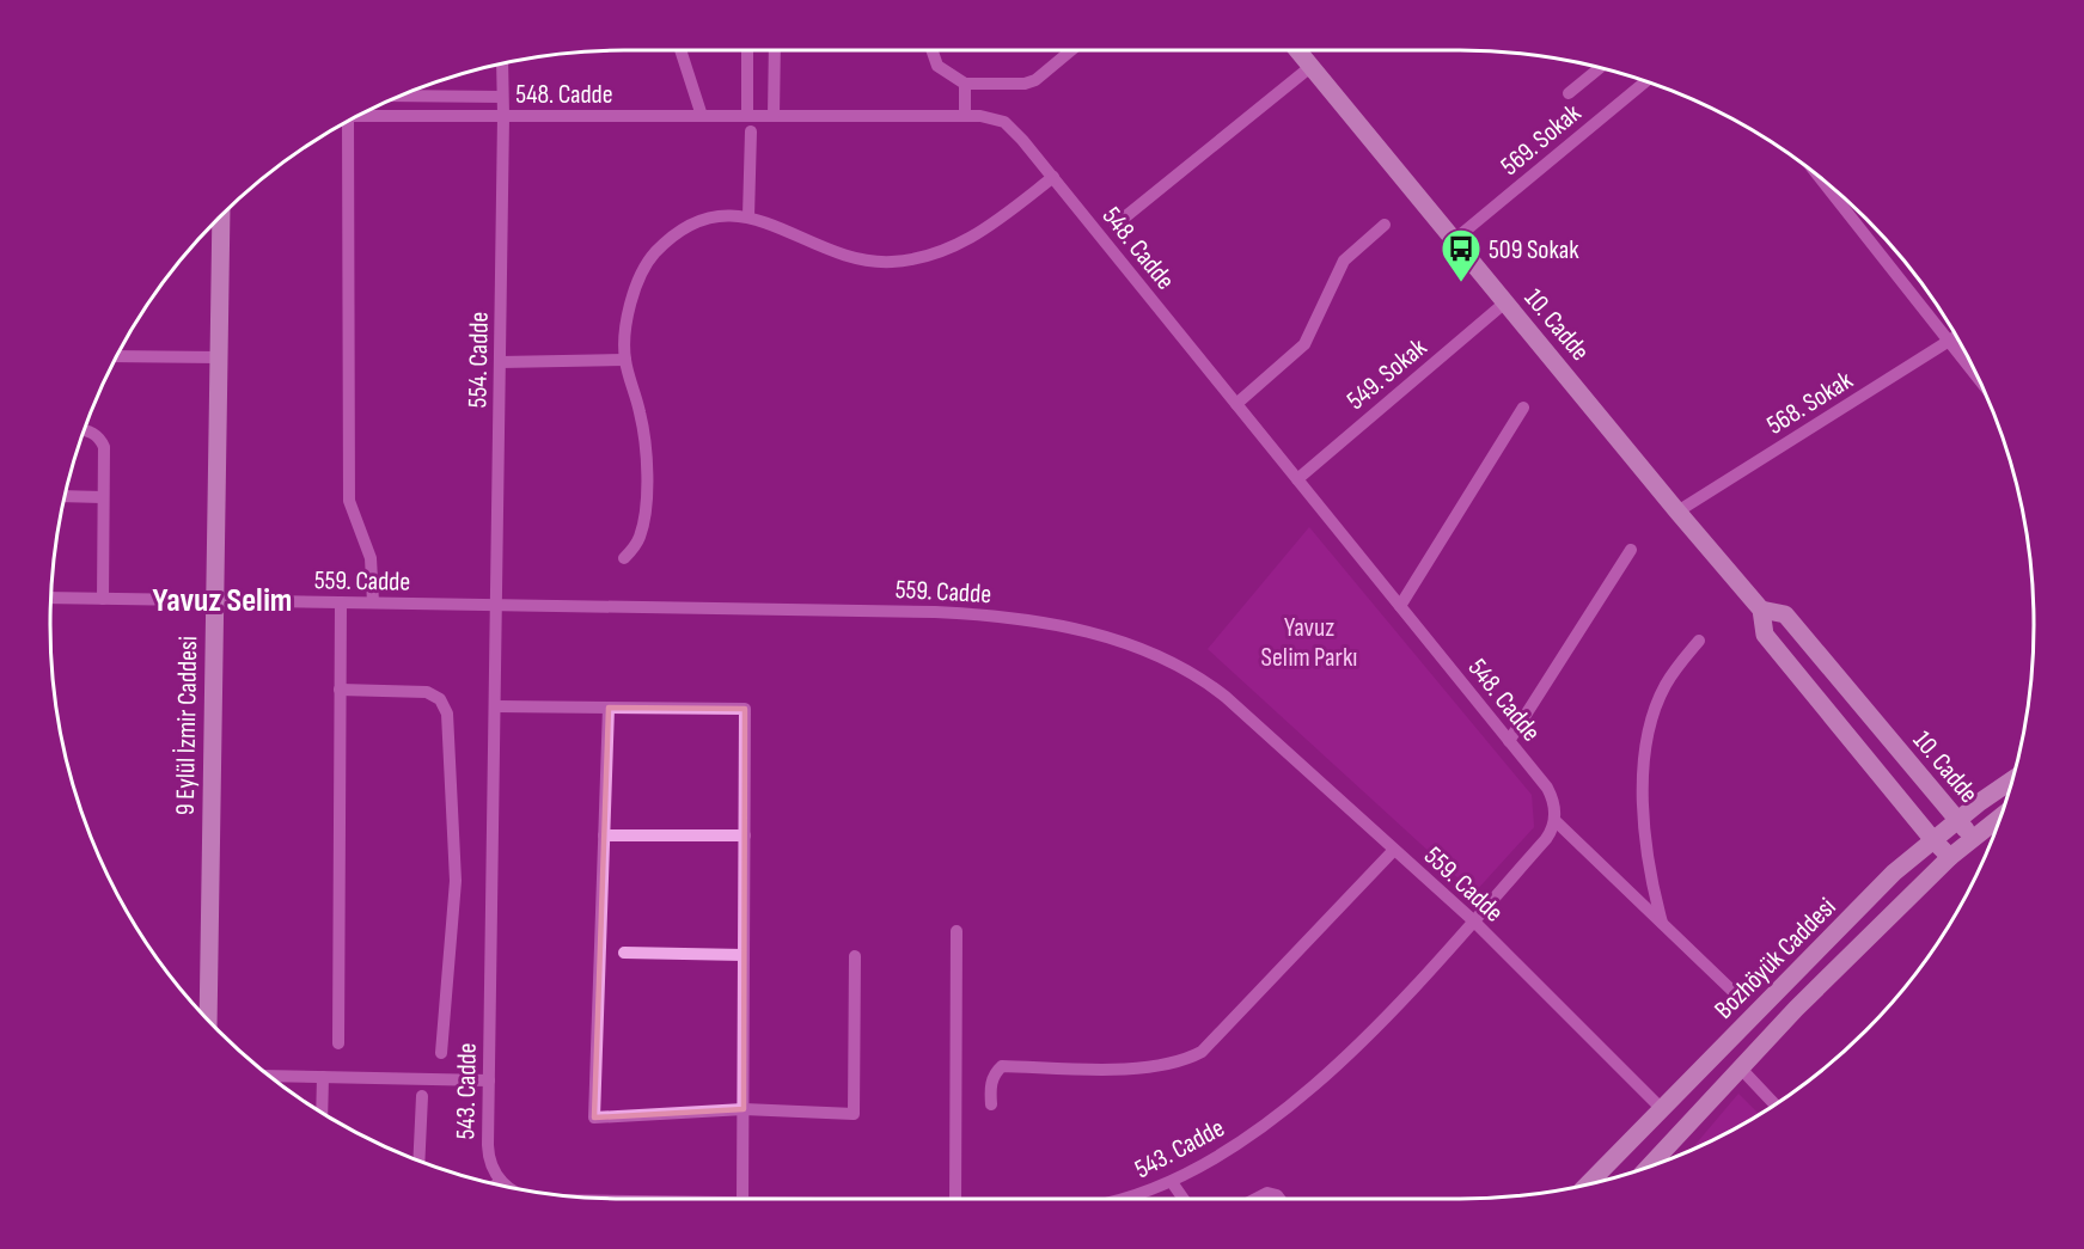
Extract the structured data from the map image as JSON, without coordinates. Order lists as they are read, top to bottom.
{
  "streets": {
    "main road": ["10. Cadde", "9 Eylül İzmir Caddesi", "Bozhöyük Caddesi"],
    "street": [
      "548. Cadde",
      "569. Sokak",
      "554. Cadde",
      "549. Sokak",
      "568. Sokak",
      "559. Cadde",
      "543. Cadde"
    ]
  },
  "crossings": [
    ["548. Cadde", "554. Cadde"],
    ["548. Cadde", "549. Sokak"],
    ["569. Sokak", "10. Cadde"],
    ["10. Cadde", "549. Sokak"],
    ["10. Cadde", "568. Sokak"],
    ["10. Cadde", "Bozhöyük Caddesi"],
    ["554. Cadde", "559. Cadde"],
    ["554. Cadde", "543. Cadde"],
    ["559. Cadde", "9 Eylül İzmir Caddesi"],
    ["559. Cadde", "Bozhöyük Caddesi"],
    ["559. Cadde", "543. Cadde"]
  ],
  "districts": ["Yavuz Selim"],
  "parks": ["Yavuz Selim Parkı"],
  "places": {
    "bus stop": ["509 Sokak"]
  }
}
